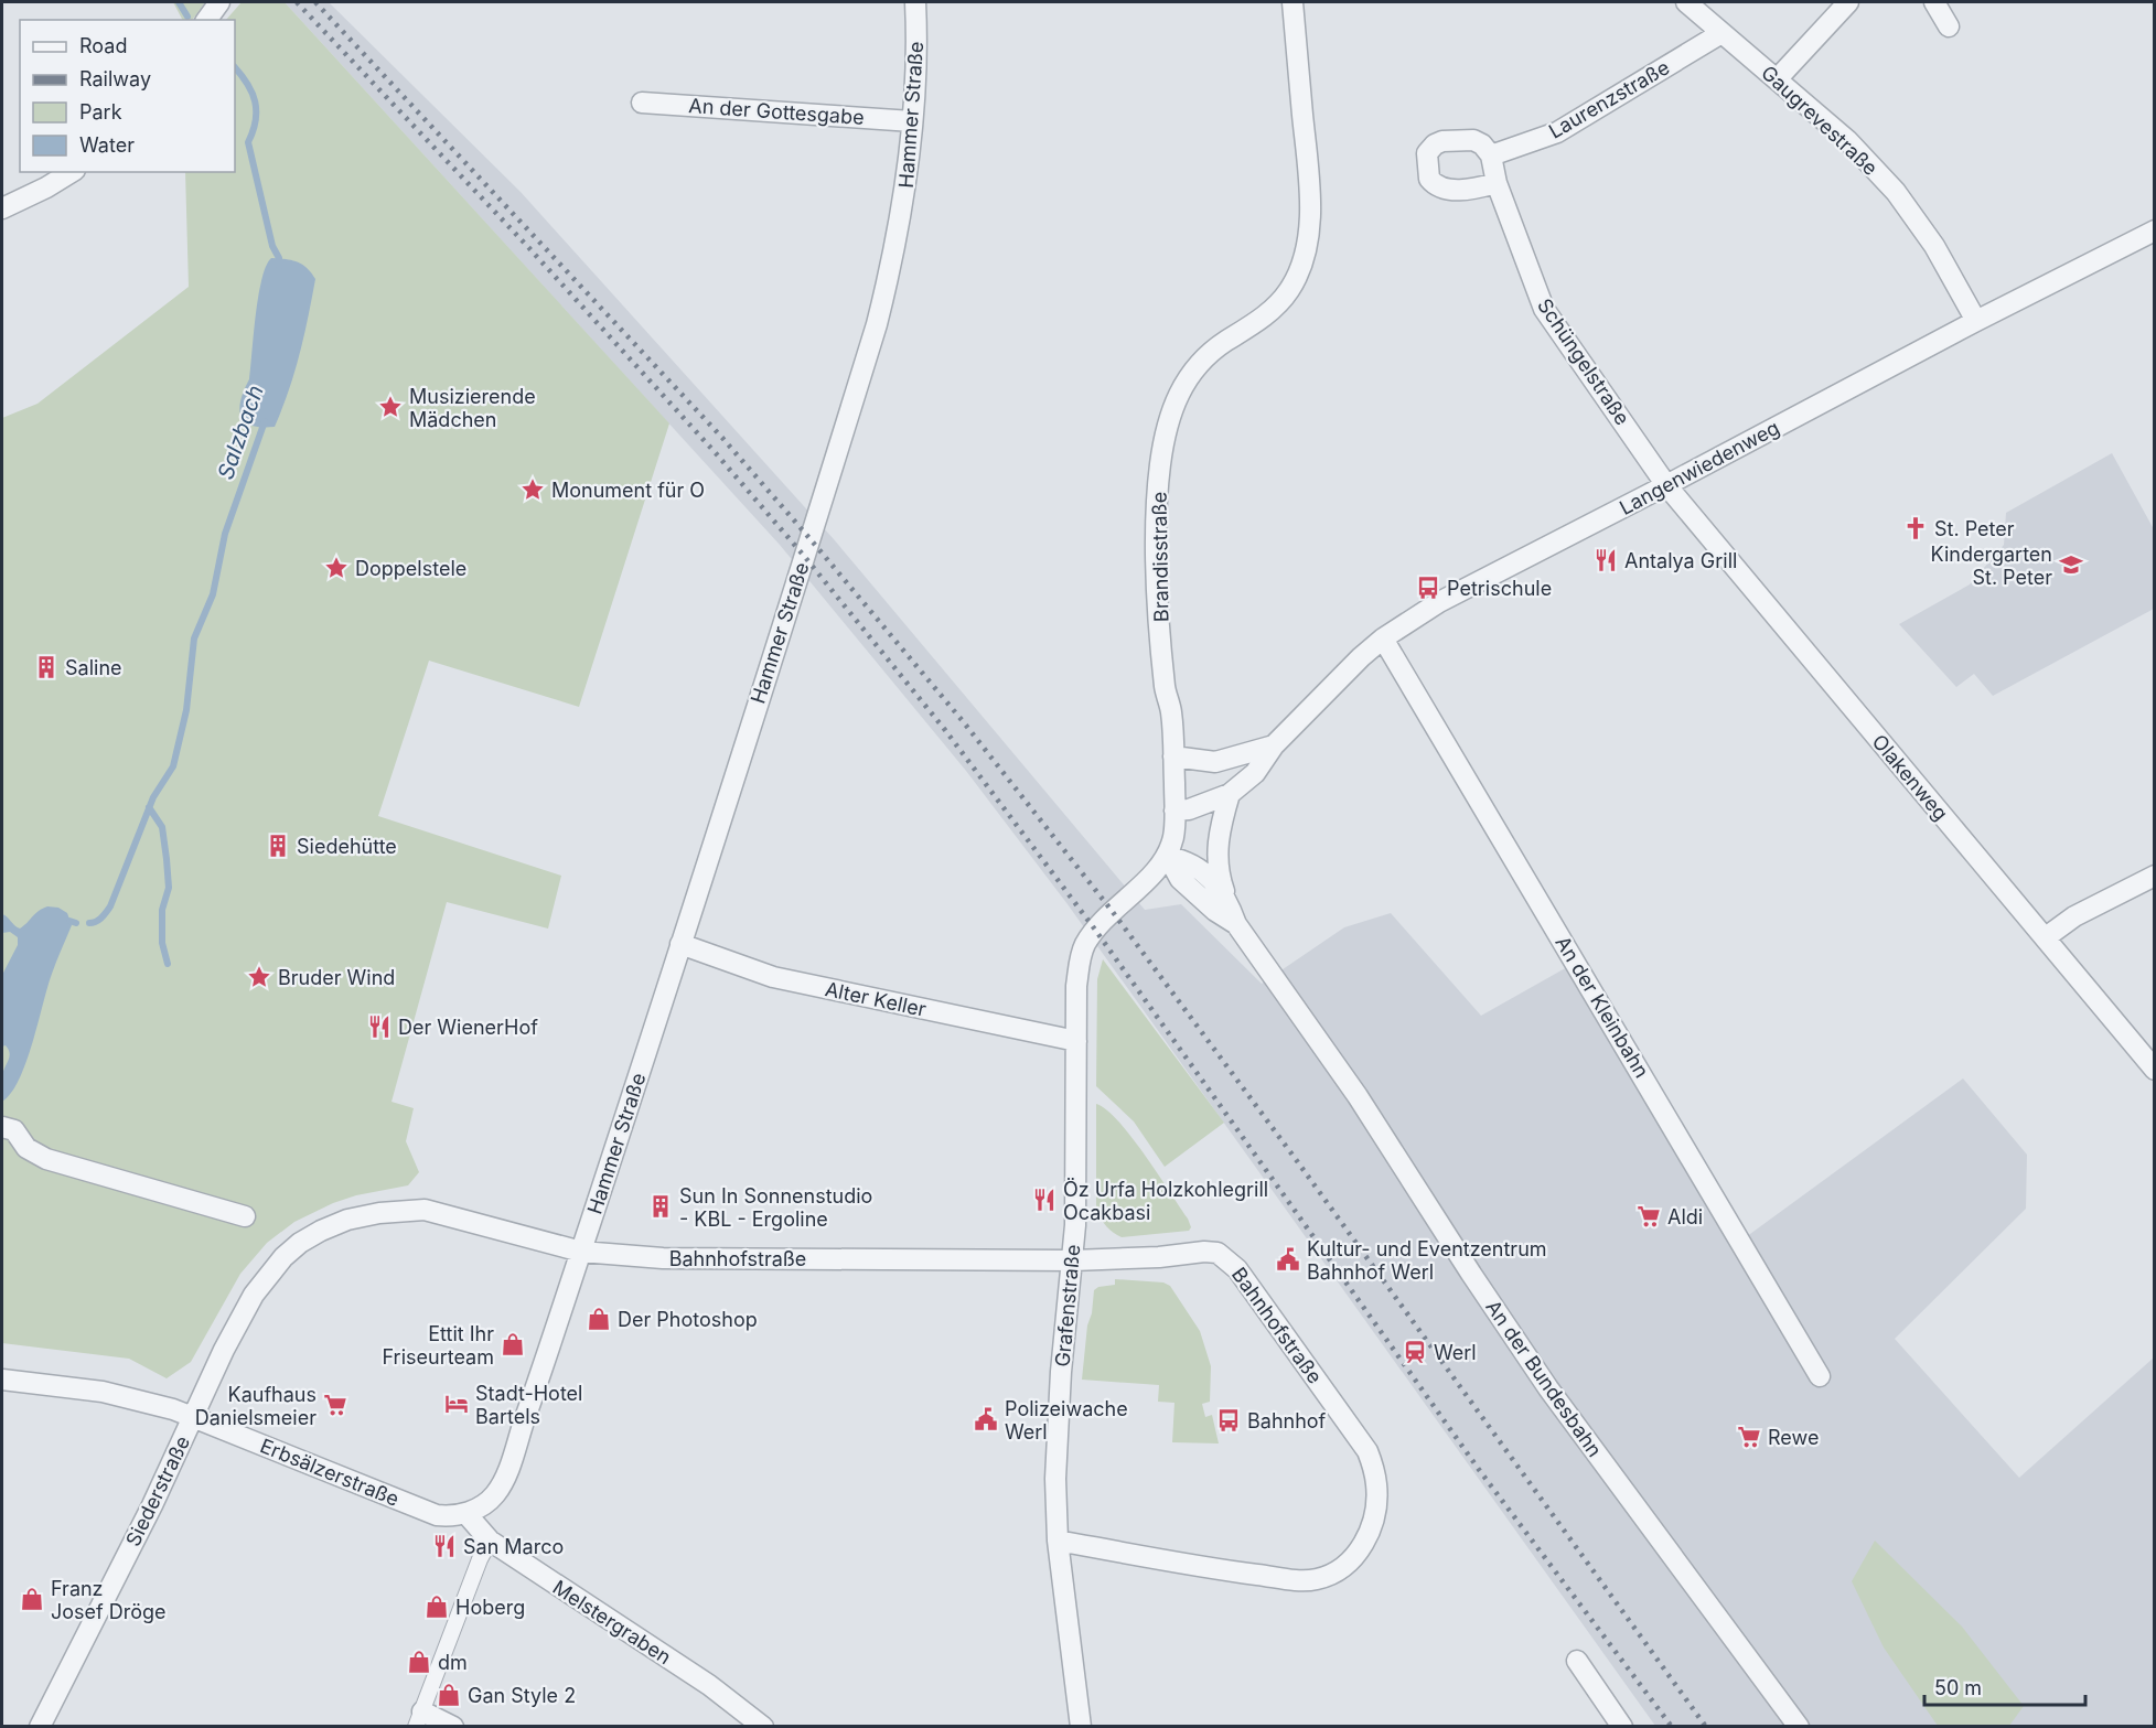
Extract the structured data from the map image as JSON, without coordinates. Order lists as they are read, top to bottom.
{
  "streets": {
    "street": [
      "Laurenzstraße",
      "An der Gottesgabe",
      "Hammer Straße",
      "Gaugrevestraße",
      "Schüngelstraße",
      "Langenwiedenweg",
      "Brandisstraße",
      "Olakenweg",
      "Alter Keller",
      "An der Kleinbahn",
      "Bahnhofstraße",
      "Grafenstraße",
      "An der Bundesbahn",
      "Erbsälzerstraße",
      "Siederstraße",
      "Melstergraben"
    ]
  },
  "crossings": [
    ["Laurenzstraße", "Gaugrevestraße"],
    ["Laurenzstraße", "Schüngelstraße"],
    ["An der Gottesgabe", "Hammer Straße"],
    ["Hammer Straße", "Alter Keller"],
    ["Hammer Straße", "Bahnhofstraße"],
    ["Hammer Straße", "Erbsälzerstraße"],
    ["Hammer Straße", "Siederstraße"],
    ["Hammer Straße", "Melstergraben"],
    ["Gaugrevestraße", "Langenwiedenweg"],
    ["Schüngelstraße", "Langenwiedenweg"],
    ["Schüngelstraße", "Olakenweg"],
    ["Langenwiedenweg", "Brandisstraße"],
    ["Langenwiedenweg", "Olakenweg"],
    ["Langenwiedenweg", "An der Kleinbahn"],
    ["Alter Keller", "Grafenstraße"],
    ["Bahnhofstraße", "Grafenstraße"],
    ["Bahnhofstraße", "Siederstraße"],
    ["Erbsälzerstraße", "Siederstraße"],
    ["Erbsälzerstraße", "Melstergraben"]
  ],
  "water": ["Salzbach"],
  "places": {
    "place": [
      "Musizierende Mädchen",
      "Monument für O",
      "Doppelstele",
      "Bruder Wind"
    ],
    "church": ["St. Peter"],
    "restaurant": [
      "Antalya Grill",
      "Der WienerHof",
      "Öz Urfa Holzkohlegrill Ocakbasi",
      "San Marco"
    ],
    "school or university": ["Kindergarten St. Peter"],
    "bus stop": ["Petrischule", "Bahnhof"],
    "building": ["Saline", "Siedehütte", "Sun In Sonnenstudio - KBL - Ergoline"],
    "supermarket": ["Aldi", "Kaufhaus Danielsmeier", "Rewe"],
    "public building": ["Kultur- und Eventzentrum Bahnhof Werl", "Polizeiwache Werl"],
    "shop": [
      "Der Photoshop",
      "Ettit Ihr Friseurteam",
      "Franz Josef Dröge",
      "Hoberg",
      "dm",
      "Gan Style 2"
    ],
    "station": ["Werl"],
    "hotel": ["Stadt-Hotel Bartels"]
  },
  "legend": [
    "Road",
    "Railway",
    "Park",
    "Water"
  ],
  "scale_bar": "50 m"
}
